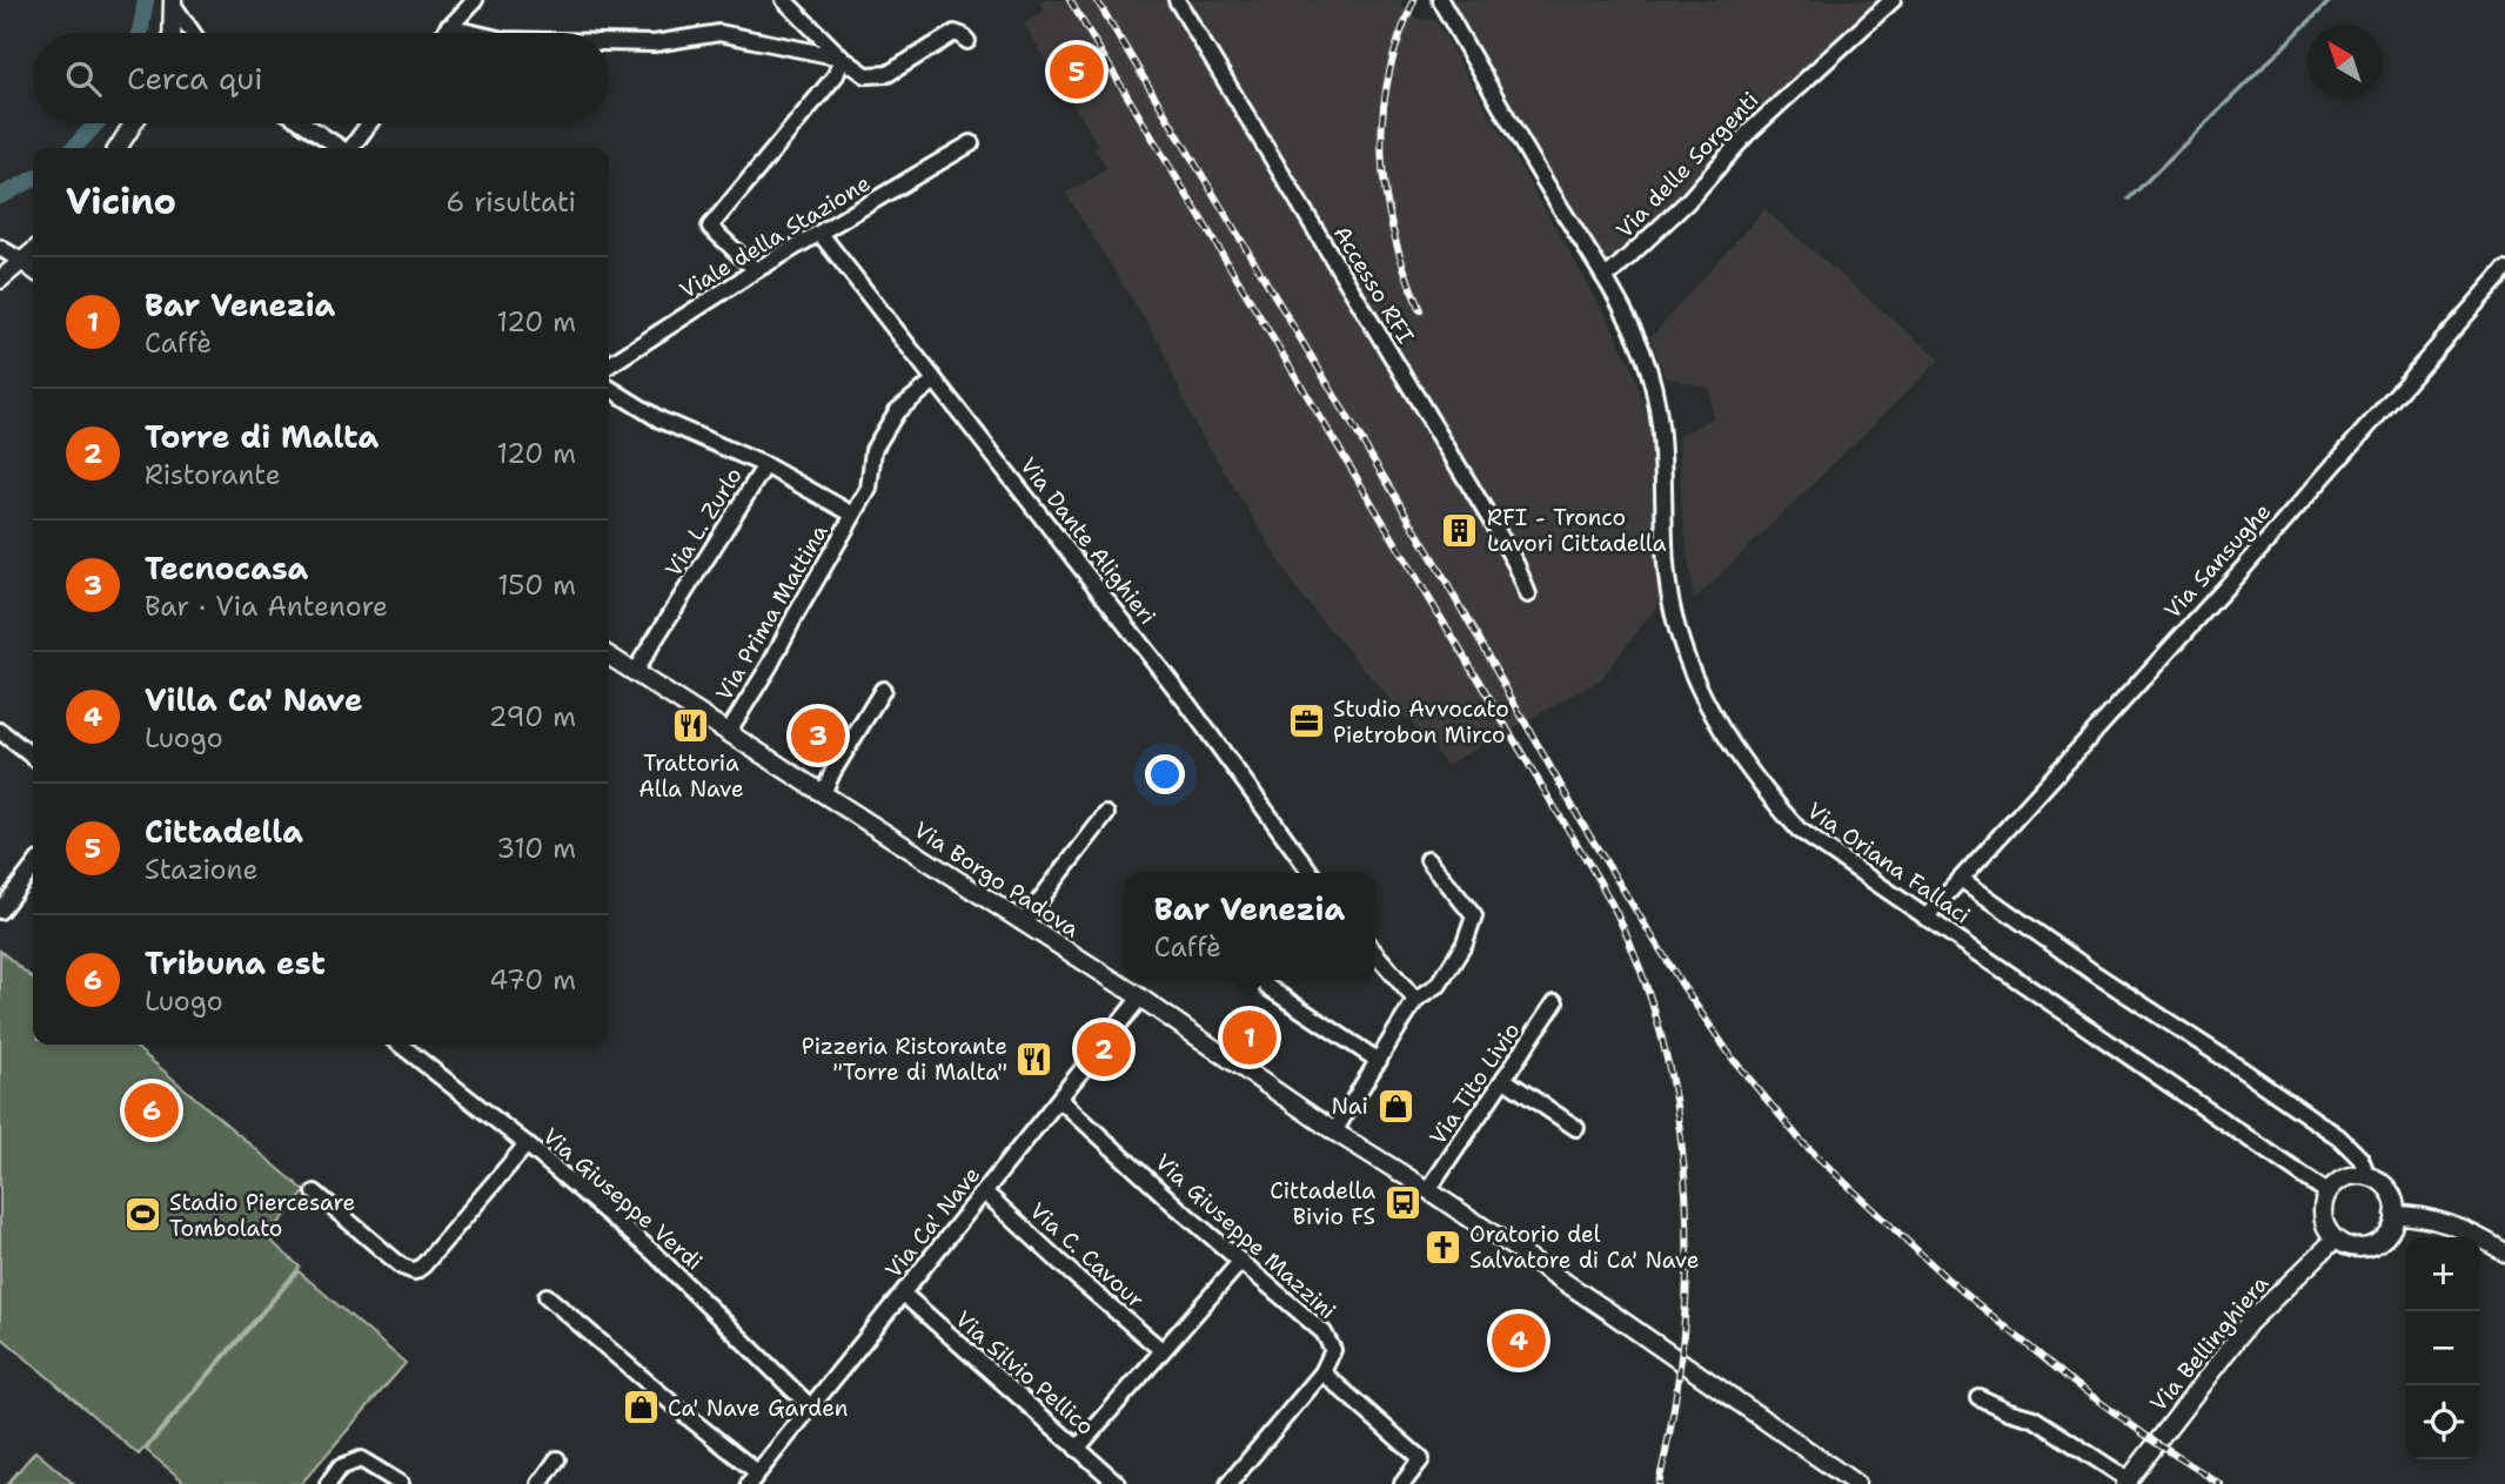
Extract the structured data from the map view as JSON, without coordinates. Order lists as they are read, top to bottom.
{
  "streets": {
    "street": [
      "Via delle Sorgenti",
      "Viale della Stazione",
      "Accesso RFI",
      "Via L. Zurlo",
      "Via Dante Alighieri",
      "Via Sansughe",
      "Via Prima Mattina",
      "Via Oriana Fallaci",
      "Via Borgo Padova",
      "Via Tito Livio",
      "Via Giuseppe Verdi",
      "Via Ca' Nave",
      "Via Giuseppe Mazzini",
      "Via C. Cavour",
      "Via Bellinghiera",
      "Via Silvio Pellico"
    ]
  },
  "crossings": [
    ["Via delle Sorgenti", "Via Oriana Fallaci"],
    ["Viale della Stazione", "Via Dante Alighieri"],
    ["Via L. Zurlo", "Via Prima Mattina"],
    ["Via L. Zurlo", "Via Borgo Padova"],
    ["Via Dante Alighieri", "Via Prima Mattina"],
    ["Via Sansughe", "Via Oriana Fallaci"],
    ["Via Prima Mattina", "Via Borgo Padova"],
    ["Via Oriana Fallaci", "Via Bellinghiera"],
    ["Via Borgo Padova", "Via Tito Livio"],
    ["Via Borgo Padova", "Via Ca' Nave"],
    ["Via Giuseppe Verdi", "Via Ca' Nave"],
    ["Via Ca' Nave", "Via Giuseppe Mazzini"],
    ["Via Ca' Nave", "Via C. Cavour"],
    ["Via Ca' Nave", "Via Silvio Pellico"]
  ],
  "places": {
    "building": ["RFI - Tronco Lavori Cittadella"],
    "office": ["Studio Avvocato Pietrobon Mirco"],
    "restaurant": ["Trattoria Alla Nave", "Pizzeria Ristorante \"Torre di Malta\""],
    "shop": ["Nai", "Ca' Nave Garden"],
    "bus stop": ["Cittadella Bivio FS"],
    "sports": ["Stadio Piercesare Tombolato"],
    "church": ["Oratorio del Salvatore di Ca' Nave"]
  },
  "north": "top left",
  "page": {
    "search": "Cerca qui",
    "pins": [
      "5",
      "3",
      "1",
      "2",
      "6",
      "4"
    ],
    "heading": ["Vicino", "6 risultati"],
    "list": [
      {
        "mark": "1",
        "name": "Bar Venezia",
        "note": "Caffè",
        "value": "120 m"
      },
      {
        "mark": "2",
        "name": "Torre di Malta",
        "note": "Ristorante",
        "value": "120 m"
      },
      {
        "mark": "3",
        "name": "Tecnocasa",
        "note": "Bar · Via Antenore",
        "value": "150 m"
      },
      {
        "mark": "4",
        "name": "Villa Ca' Nave",
        "note": "Luogo",
        "value": "290 m"
      },
      {
        "mark": "5",
        "name": "Cittadella",
        "note": "Stazione",
        "value": "310 m"
      },
      {
        "mark": "6",
        "name": "Tribuna est",
        "note": "Luogo",
        "value": "470 m"
      }
    ],
    "popup": ["Bar Venezia", "Caffè"],
    "map_buttons": ["+", "−"]
  }
}
